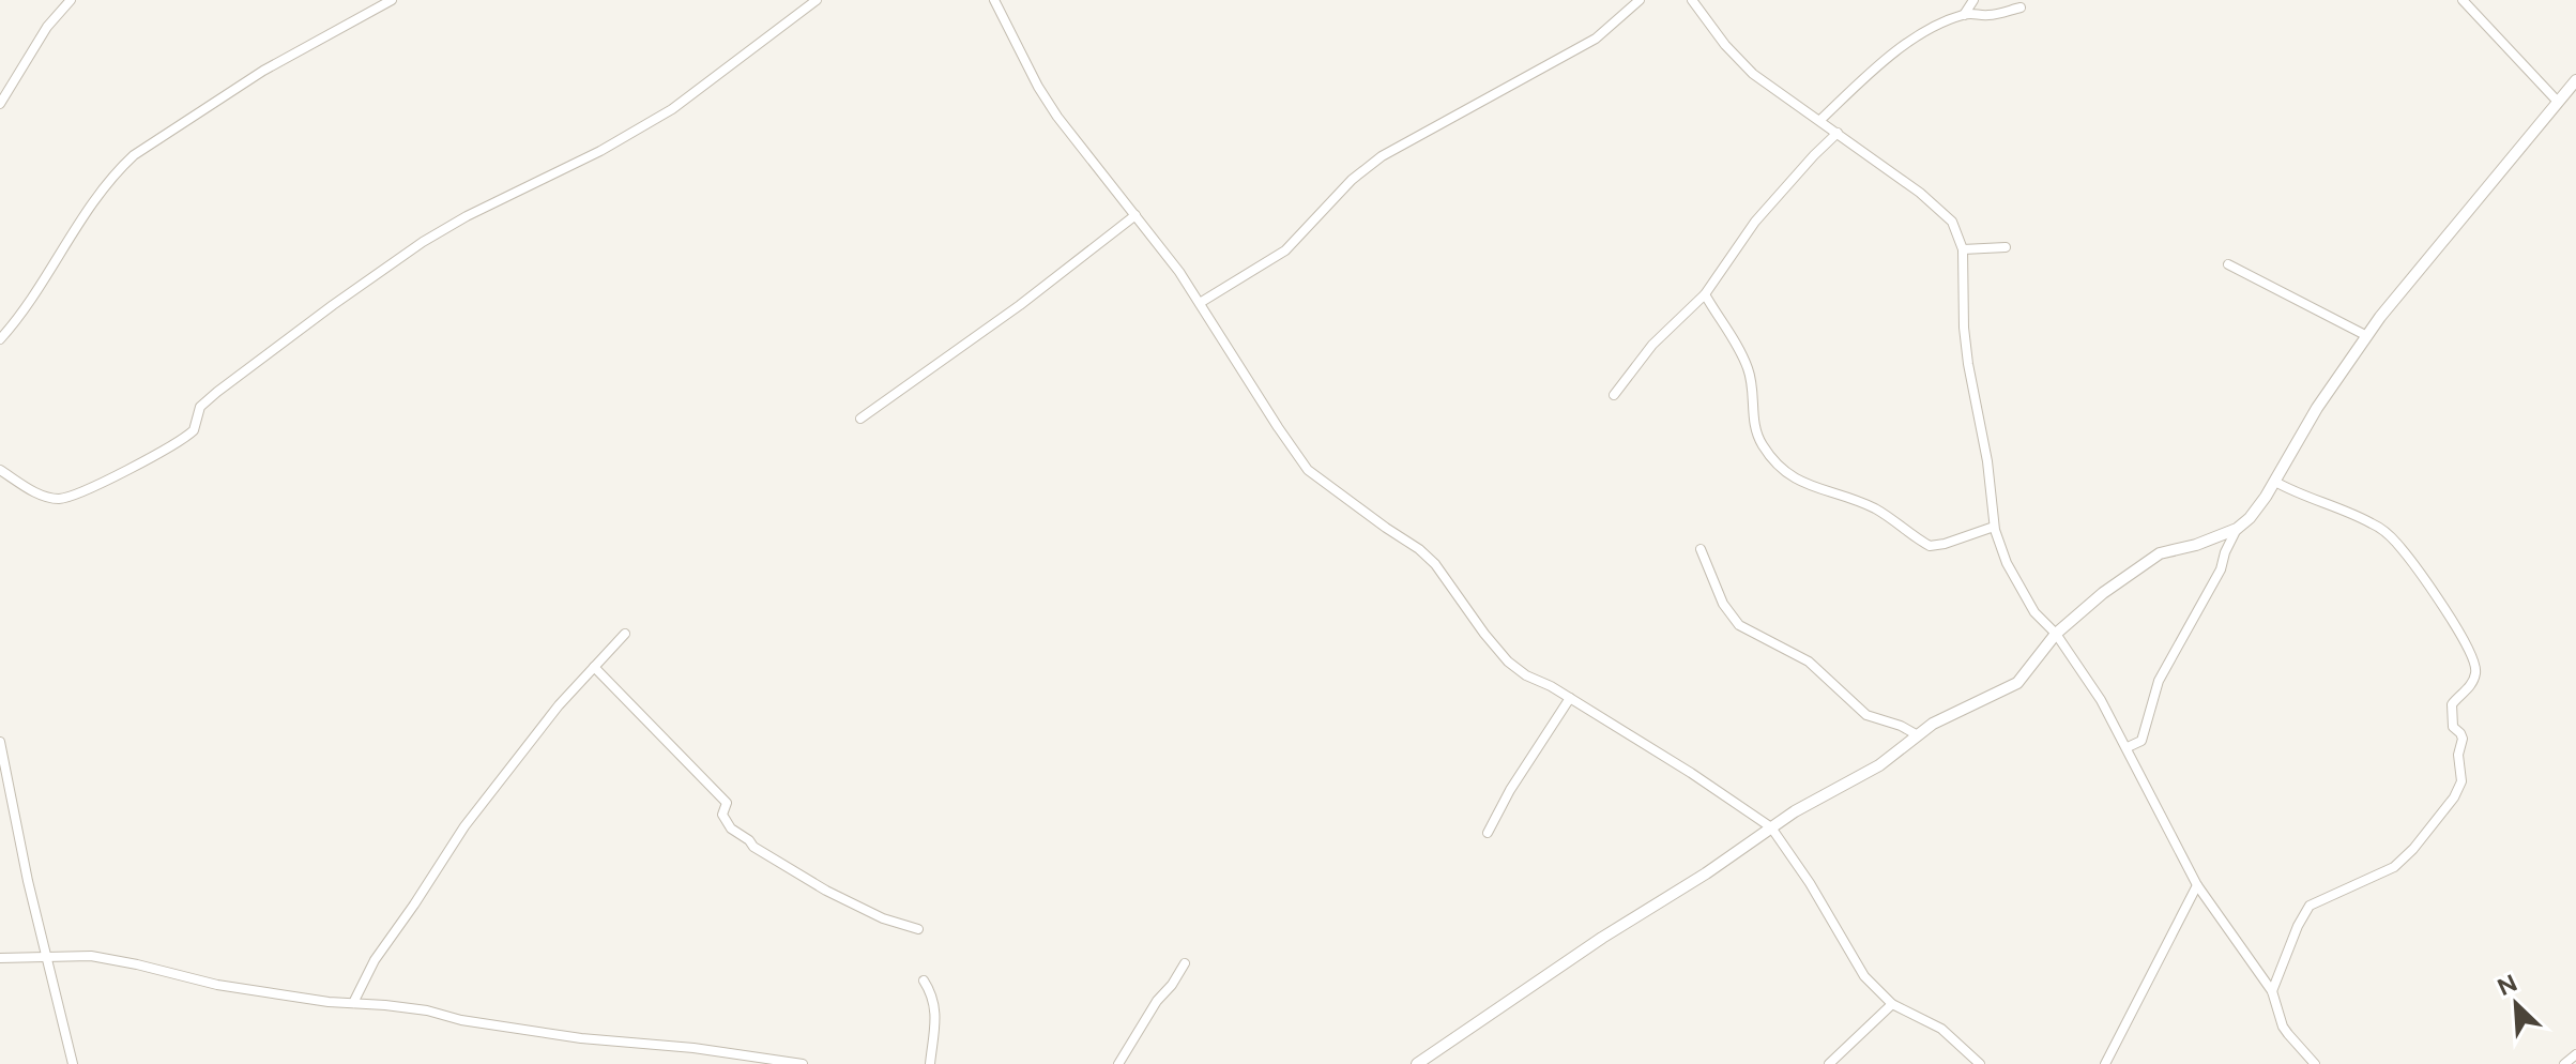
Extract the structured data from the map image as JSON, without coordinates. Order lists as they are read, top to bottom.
{
  "north": "top left"
}
